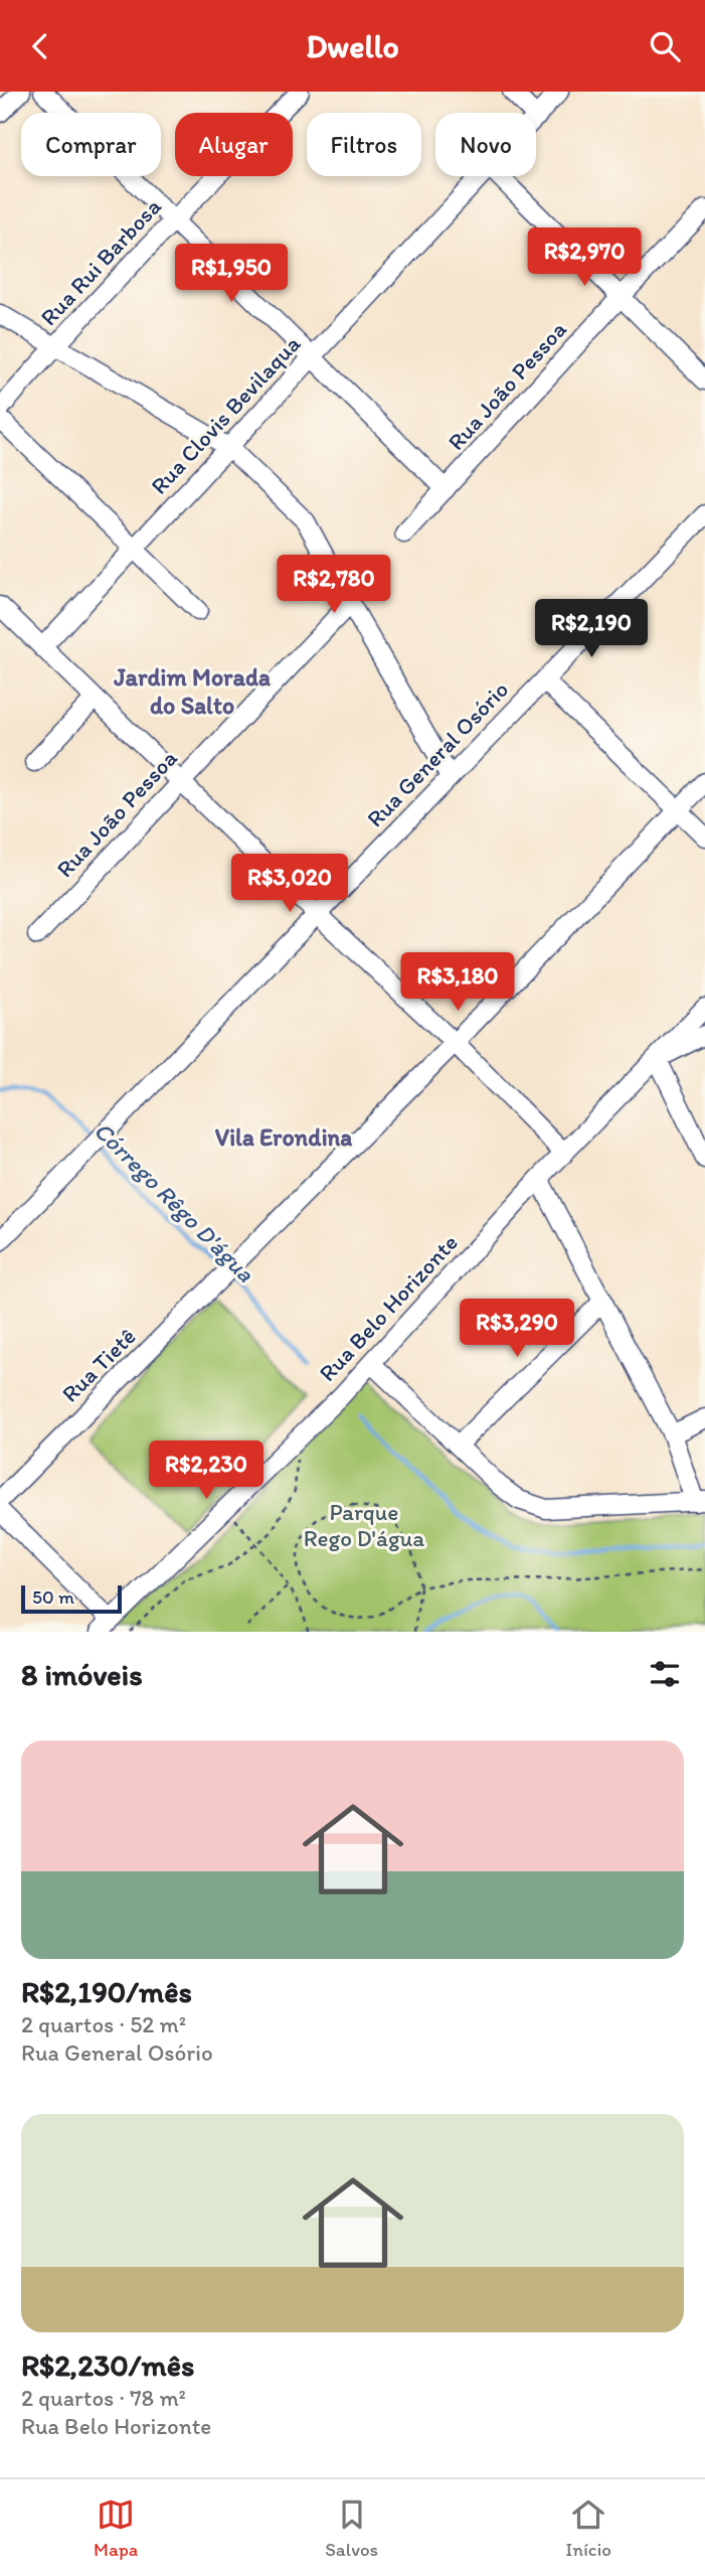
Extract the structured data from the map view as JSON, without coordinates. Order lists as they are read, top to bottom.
{
  "streets": {
    "street": [
      "Rua Rui Barbosa",
      "Rua João Pessoa",
      "Rua Clovis Bevilaqua",
      "Rua General Osório",
      "Rua Belo Horizonte",
      "Rua Tietê"
    ]
  },
  "districts": ["Jardim Morada do Salto", "Vila Erondina"],
  "water": ["Córrego Rêgo D'água"],
  "parks": ["Parque Rego D'água"],
  "scale_bar": "50 m",
  "page": {
    "header": "Dwello",
    "chip": [
      "Comprar",
      "Alugar",
      "Filtros",
      "Novo"
    ],
    "price": [
      "R$2,970",
      "R$1,950",
      "R$2,780",
      "R$2,190",
      "R$3,020",
      "R$3,180",
      "R$3,290",
      "R$2,230"
    ],
    "scale": "50 m",
    "heading": "8 imóveis",
    "list": [
      {
        "name": "R$2,190/mês",
        "note": "2 quartos · 52 m² · Rua General Osório"
      },
      {
        "name": "R$2,230/mês",
        "note": "2 quartos · 78 m² · Rua Belo Horizonte"
      }
    ],
    "tabs": ["Mapa", "Salvos", "Início"]
  }
}
